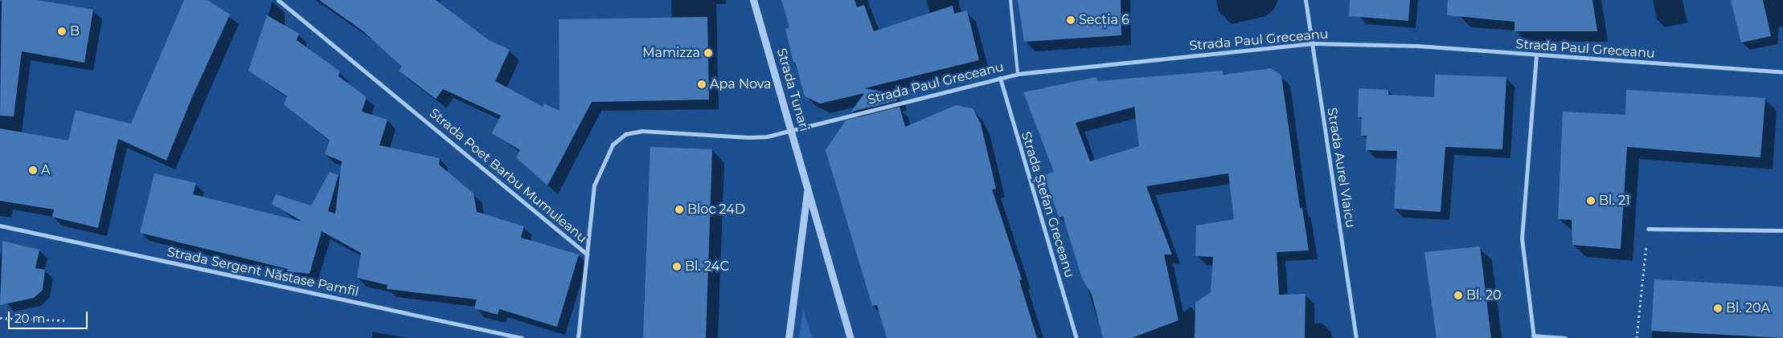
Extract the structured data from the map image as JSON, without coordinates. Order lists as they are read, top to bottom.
{
  "streets": {
    "street": [
      "Strada Paul Greceanu",
      "Strada Tunari",
      "Strada Aurel Vlaicu",
      "Strada Poet Barbu Mumuleanu",
      "Strada Ștefan Greceanu",
      "Strada Sergent Năstase Pamfil"
    ]
  },
  "crossings": [
    ["Strada Paul Greceanu", "Strada Tunari"],
    ["Strada Paul Greceanu", "Strada Aurel Vlaicu"],
    ["Strada Paul Greceanu", "Strada Poet Barbu Mumuleanu"],
    ["Strada Paul Greceanu", "Strada Ștefan Greceanu"],
    ["Strada Tunari", "Strada Poet Barbu Mumuleanu"]
  ],
  "places": [
    "Secția 6",
    "B",
    "Mamizza",
    "Apa Nova",
    "A",
    "Bl. 21",
    "Bloc 24D",
    "Bl. 24C",
    "Bl. 20",
    "Bl. 20A"
  ],
  "scale_bar": "20 m"
}
